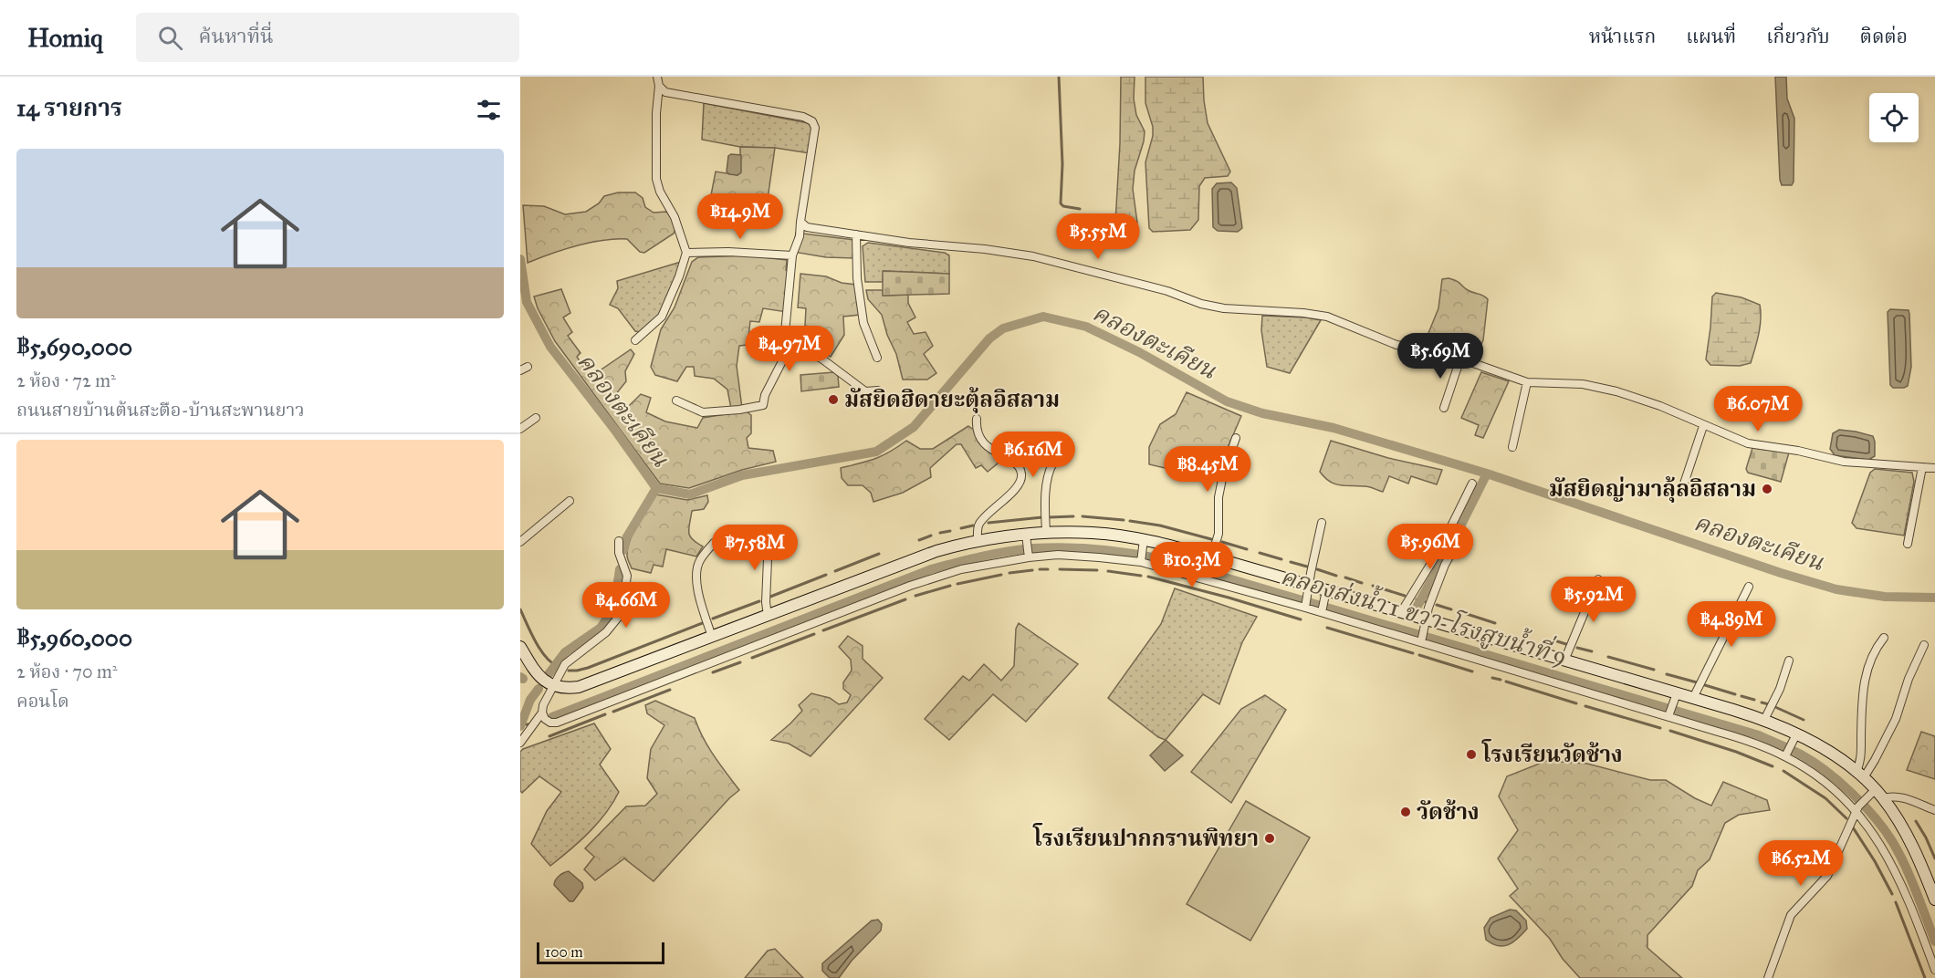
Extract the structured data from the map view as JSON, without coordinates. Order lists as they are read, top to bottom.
{
  "water": ["คลองตะเคียน", "คลองส่งน้ำ 1 ขวา-โรงสูบน้ำที่ 9"],
  "places": [
    "มัสยิดฮิดายะตุ้ลอิสลาม",
    "มัสยิดญ่ามาลุ้ลอิสลาม",
    "โรงเรียนวัดช้าง",
    "วัดช้าง",
    "โรงเรียนปากกรานพิทยา"
  ],
  "scale_bar": "100 m",
  "page": {
    "header": "Homiq",
    "search": "ค้นหาที่นี่",
    "nav": [
      "หน้าแรก",
      "แผนที่",
      "เกี่ยวกับ",
      "ติดต่อ"
    ],
    "heading": "14 รายการ",
    "list": [
      {
        "name": "฿5,690,000",
        "note": "2 ห้อง · 72 m² · ถนนสายบ้านต้นสะตือ-บ้านสะพานยาว"
      },
      {
        "name": "฿5,960,000",
        "note": "2 ห้อง · 70 m² · คอนโด"
      }
    ],
    "price": [
      "฿14.9M",
      "฿5.55M",
      "฿4.97M",
      "฿5.69M",
      "฿6.07M",
      "฿6.16M",
      "฿8.45M",
      "฿5.96M",
      "฿7.58M",
      "฿10.3M",
      "฿5.92M",
      "฿4.66M",
      "฿4.89M",
      "฿6.52M"
    ],
    "scale": "100 m"
  }
}
